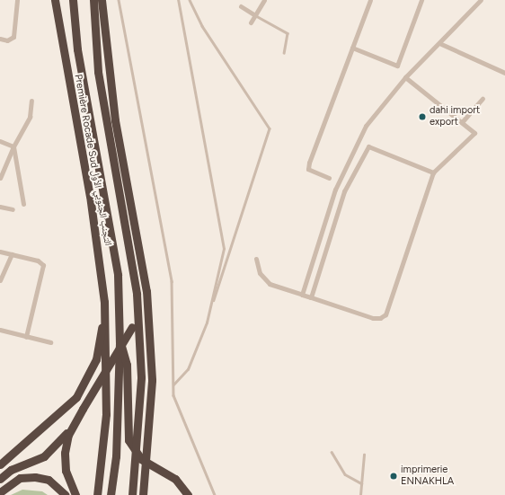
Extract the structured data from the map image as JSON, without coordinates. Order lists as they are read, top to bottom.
{
  "streets": {
    "highway": ["Première Rocade Sud التجنب الجنوبي الأول"]
  },
  "places": ["dahi import export", "imprimerie ENNAKHLA"]
}
